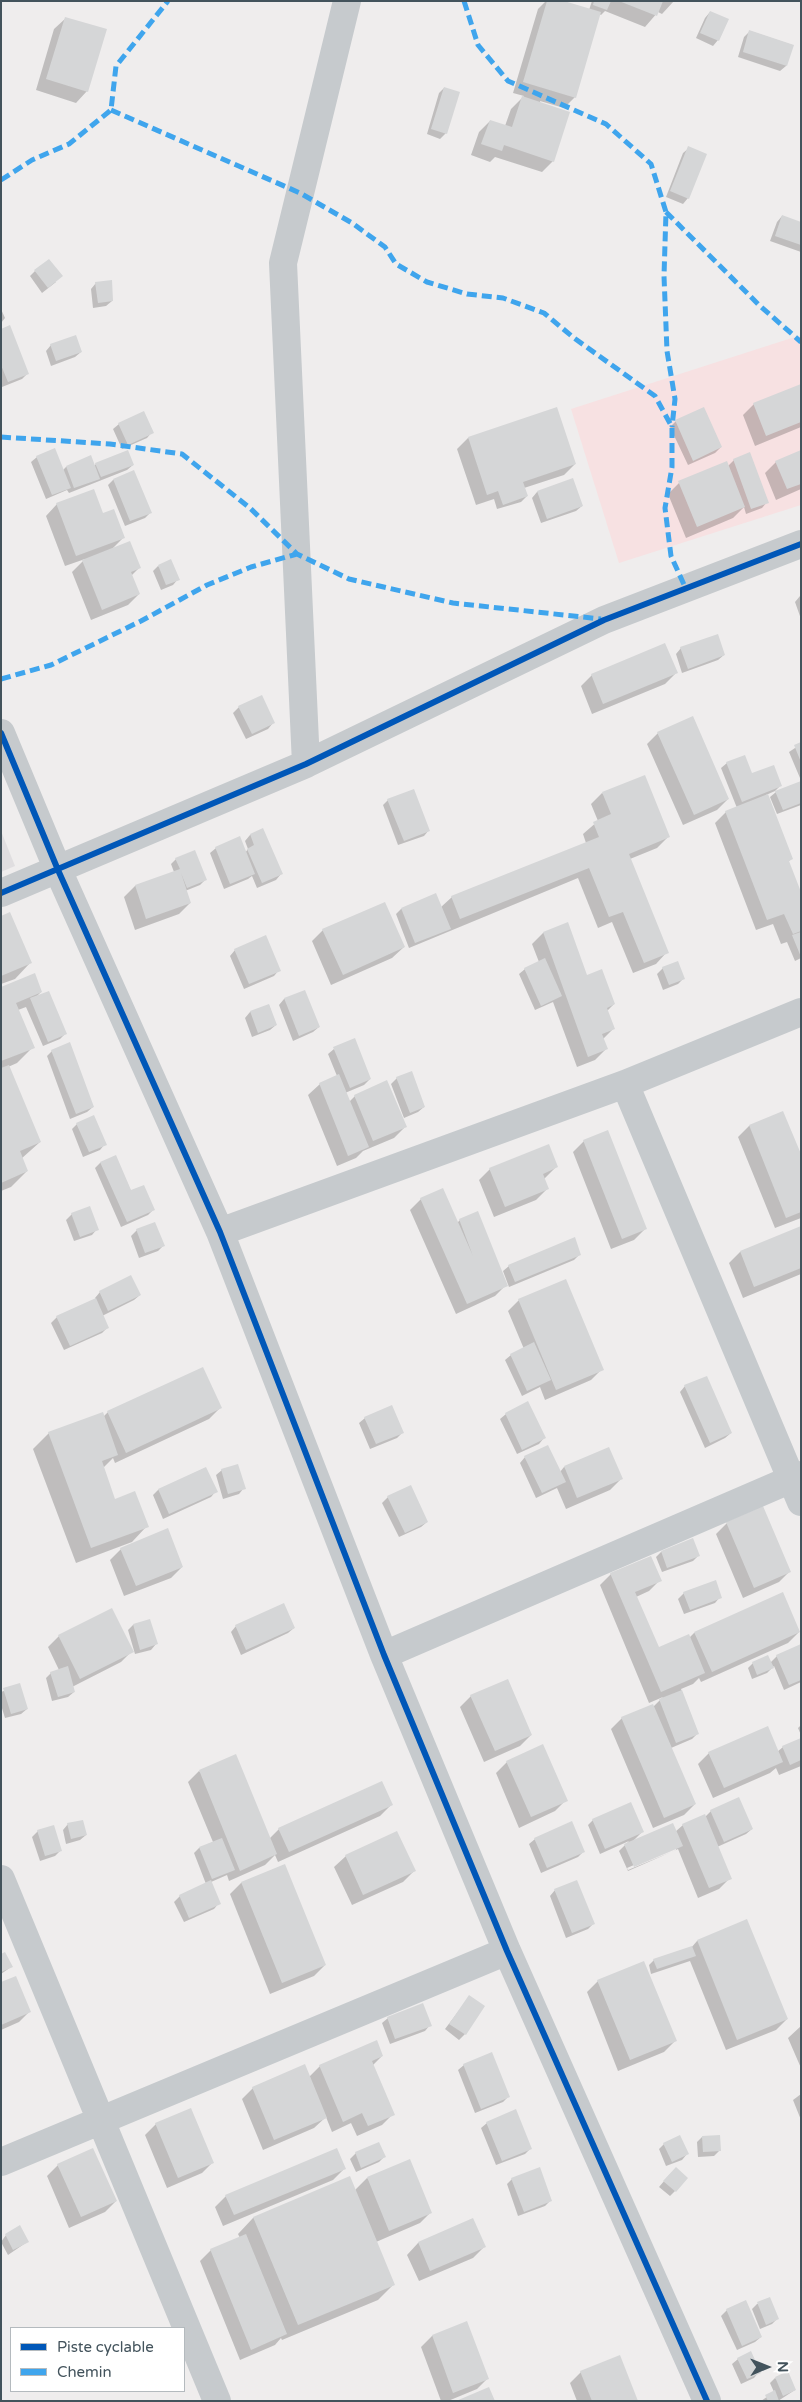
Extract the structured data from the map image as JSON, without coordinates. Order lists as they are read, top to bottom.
{
  "legend": ["Piste cyclable", "Chemin"],
  "north": "right"
}
